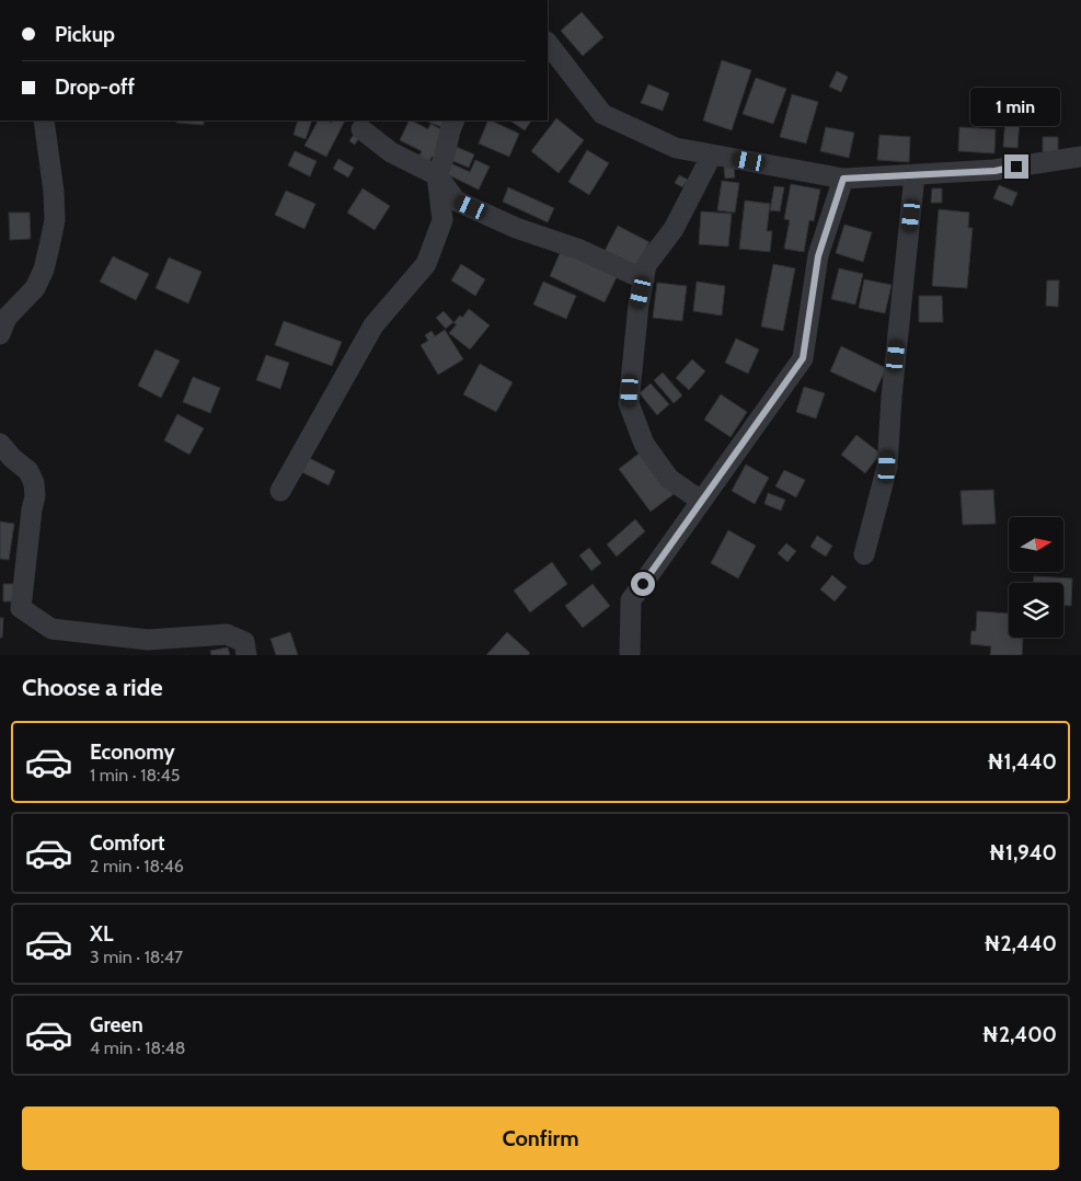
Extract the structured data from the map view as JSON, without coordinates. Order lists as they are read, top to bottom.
{
  "north": "right",
  "page": {
    "banner": ["Pickup", "Drop-off"],
    "bubble": "1 min",
    "heading": "Choose a ride",
    "list": [
      {
        "name": "Economy",
        "note": "1 min · 18:45",
        "value": "₦1,440"
      },
      {
        "name": "Comfort",
        "note": "2 min · 18:46",
        "value": "₦1,940"
      },
      {
        "name": "XL",
        "note": "3 min · 18:47",
        "value": "₦2,440"
      },
      {
        "name": "Green",
        "note": "4 min · 18:48",
        "value": "₦2,400"
      }
    ],
    "buttons": "Confirm"
  }
}
